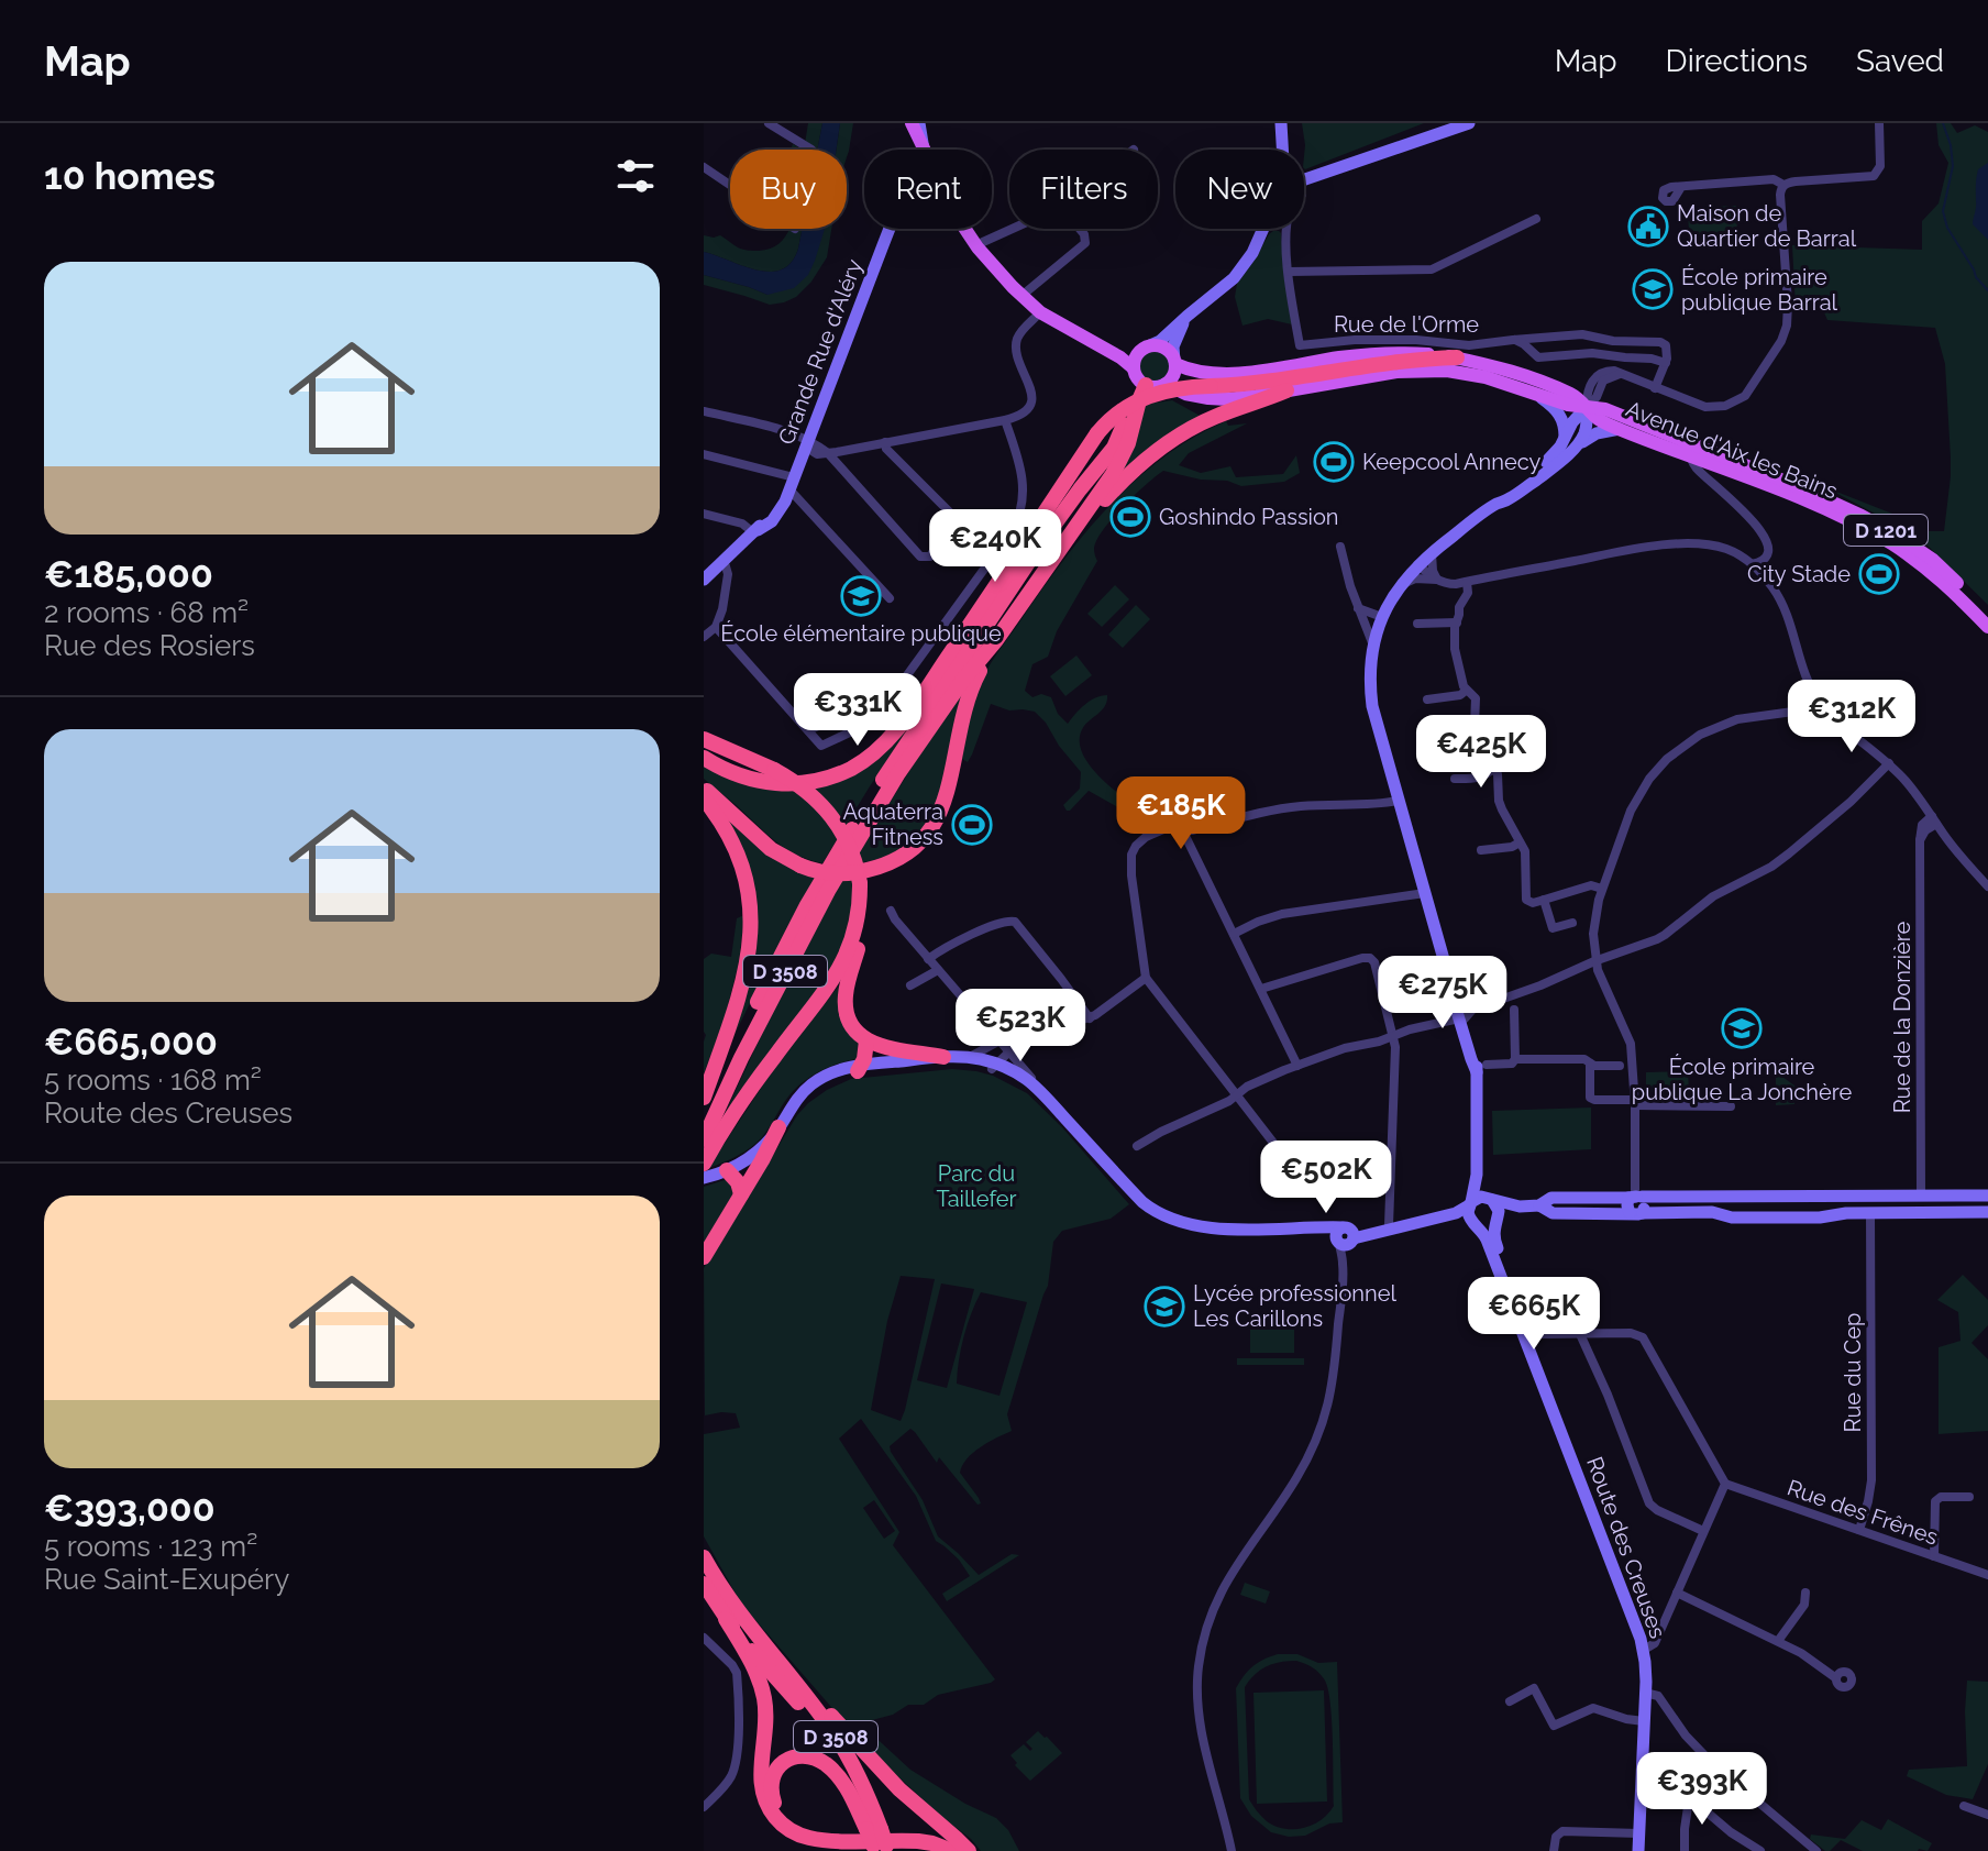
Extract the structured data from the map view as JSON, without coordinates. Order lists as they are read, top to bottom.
{
  "streets": {
    "highway": ["D 3508"],
    "main road": ["Avenue d'Aix les Bains", "D 1201"],
    "street": [
      "Rue de l'Orme",
      "Grande Rue d'Aléry",
      "Rue de la Donzière",
      "Rue du Cep",
      "Rue des Frênes",
      "Route des Creuses"
    ]
  },
  "crossings": [
    ["Avenue d'Aix les Bains", "D 3508"],
    ["Rue du Cep", "Rue des Frênes"]
  ],
  "parks": ["Parc du Taillefer"],
  "places": {
    "public building": ["Maison de Quartier de Barral"],
    "school or university": [
      "École primaire publique Barral",
      "École élémentaire publique",
      "École primaire publique La Jonchère",
      "Lycée professionnel Les Carillons"
    ],
    "sports": [
      "Keepcool Annecy",
      "Goshindo Passion",
      "City Stade",
      "Aquaterra Fitness"
    ]
  },
  "page": {
    "header": "Map",
    "nav": ["Map", "Directions", "Saved"],
    "heading": "10 homes",
    "chip": [
      "Buy",
      "Rent",
      "Filters",
      "New"
    ],
    "list": [
      {
        "name": "€185,000",
        "note": "2 rooms · 68 m² · Rue des Rosiers"
      },
      {
        "name": "€665,000",
        "note": "5 rooms · 168 m² · Route des Creuses"
      },
      {
        "name": "€393,000",
        "note": "5 rooms · 123 m² · Rue Saint-Exupéry"
      }
    ],
    "price": [
      "€240K",
      "€331K",
      "€312K",
      "€425K",
      "€185K",
      "€275K",
      "€523K",
      "€502K",
      "€665K",
      "€393K"
    ]
  }
}
